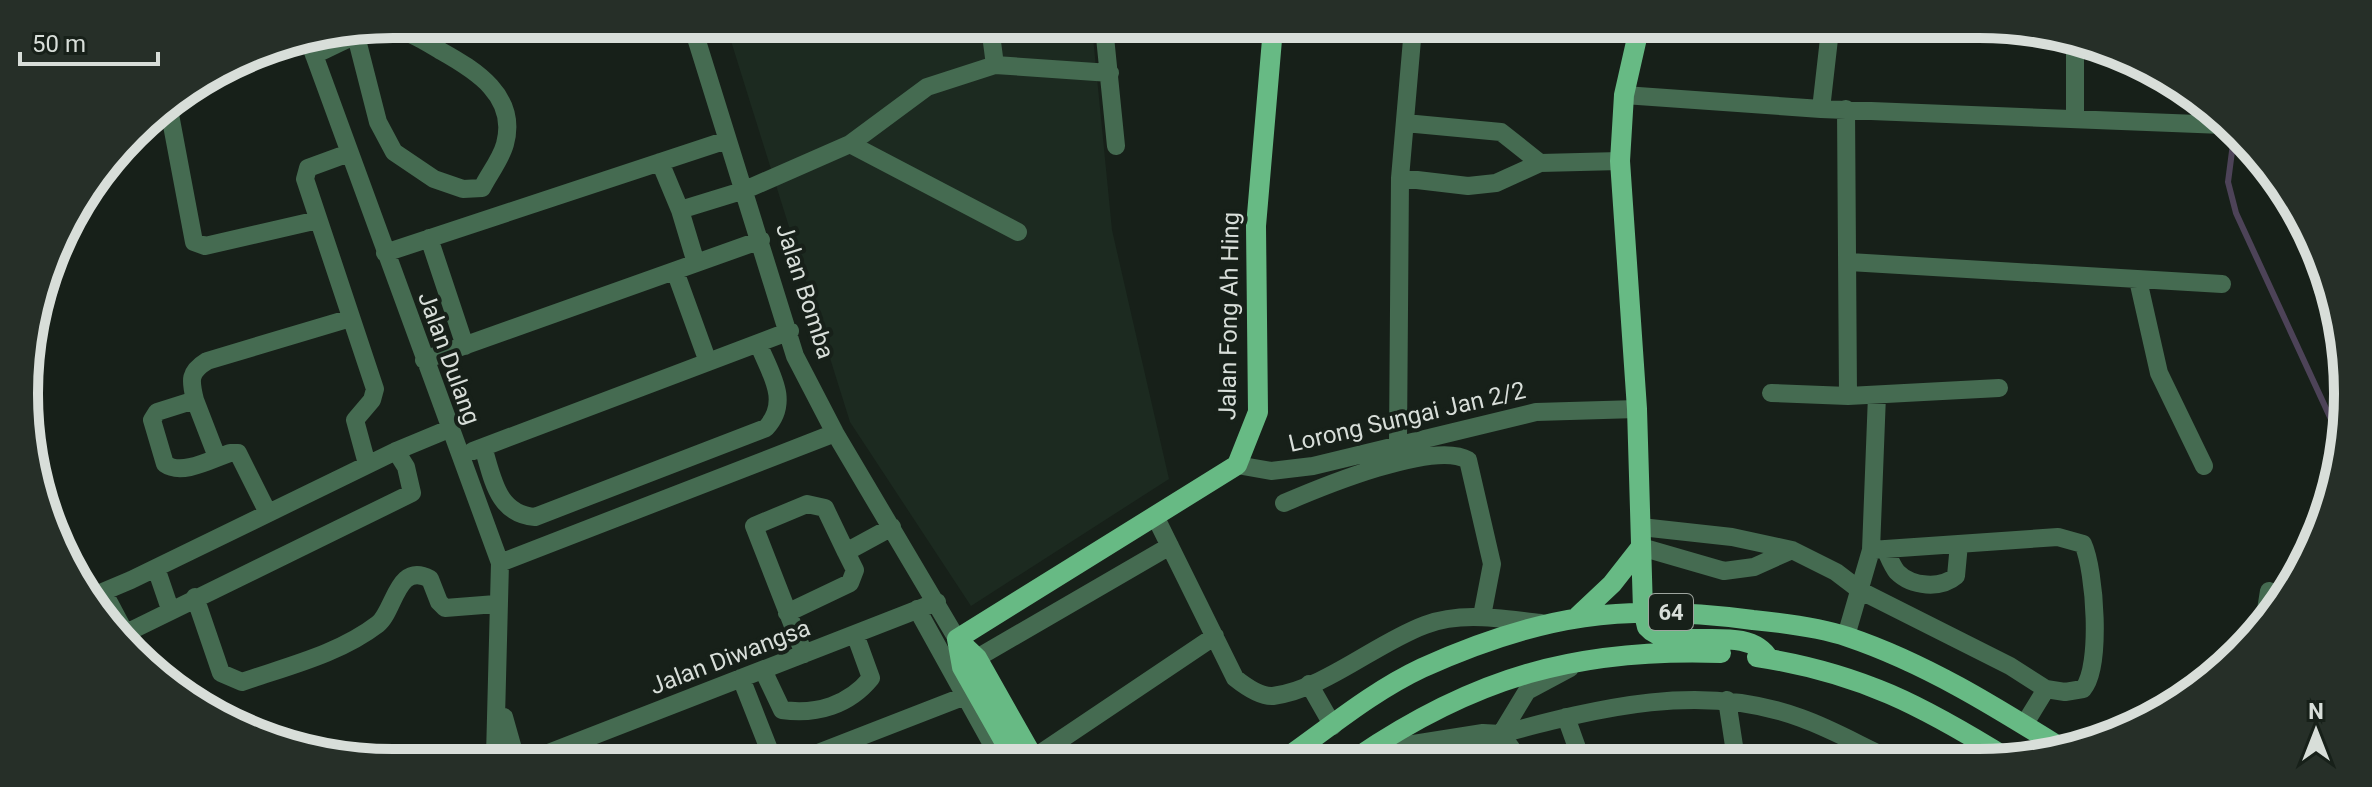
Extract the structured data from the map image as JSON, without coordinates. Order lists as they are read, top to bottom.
{
  "streets": {
    "main road": ["Jalan Bomba", "Jalan Fong Ah Hing", "64"],
    "street": ["Jalan Dulang", "Lorong Sungai Jan 2/2", "Jalan Diwangsa"]
  },
  "crossings": [
    ["Jalan Bomba", "Jalan Diwangsa"],
    ["Jalan Fong Ah Hing", "Lorong Sungai Jan 2/2"]
  ],
  "scale_bar": "50 m",
  "north": "top"
}
